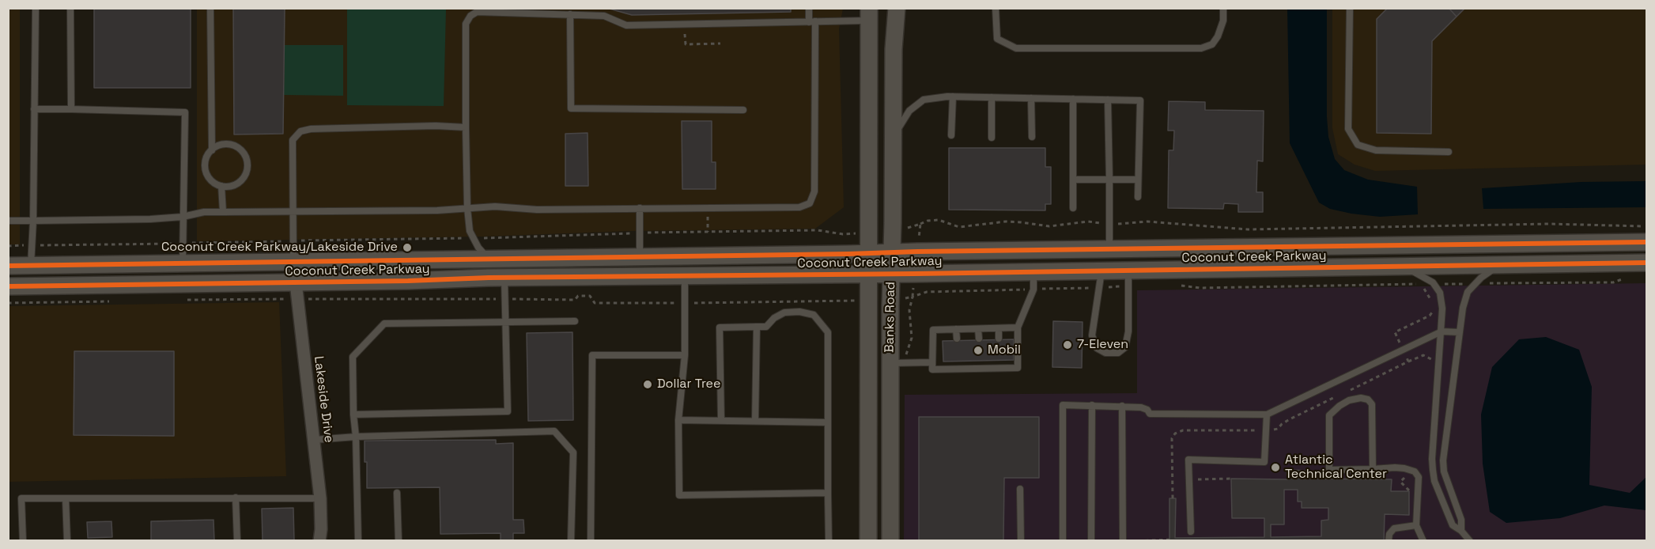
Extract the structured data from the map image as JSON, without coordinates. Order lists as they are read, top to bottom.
{
  "streets": {
    "main road": ["Coconut Creek Parkway", "Banks Road"],
    "street": ["Lakeside Drive"]
  },
  "crossings": [
    ["Coconut Creek Parkway", "Banks Road"],
    ["Coconut Creek Parkway", "Lakeside Drive"]
  ],
  "places": [
    "Coconut Creek Parkway/Lakeside Drive",
    "7-Eleven",
    "Mobil",
    "Dollar Tree",
    "Atlantic Technical Center"
  ]
}
